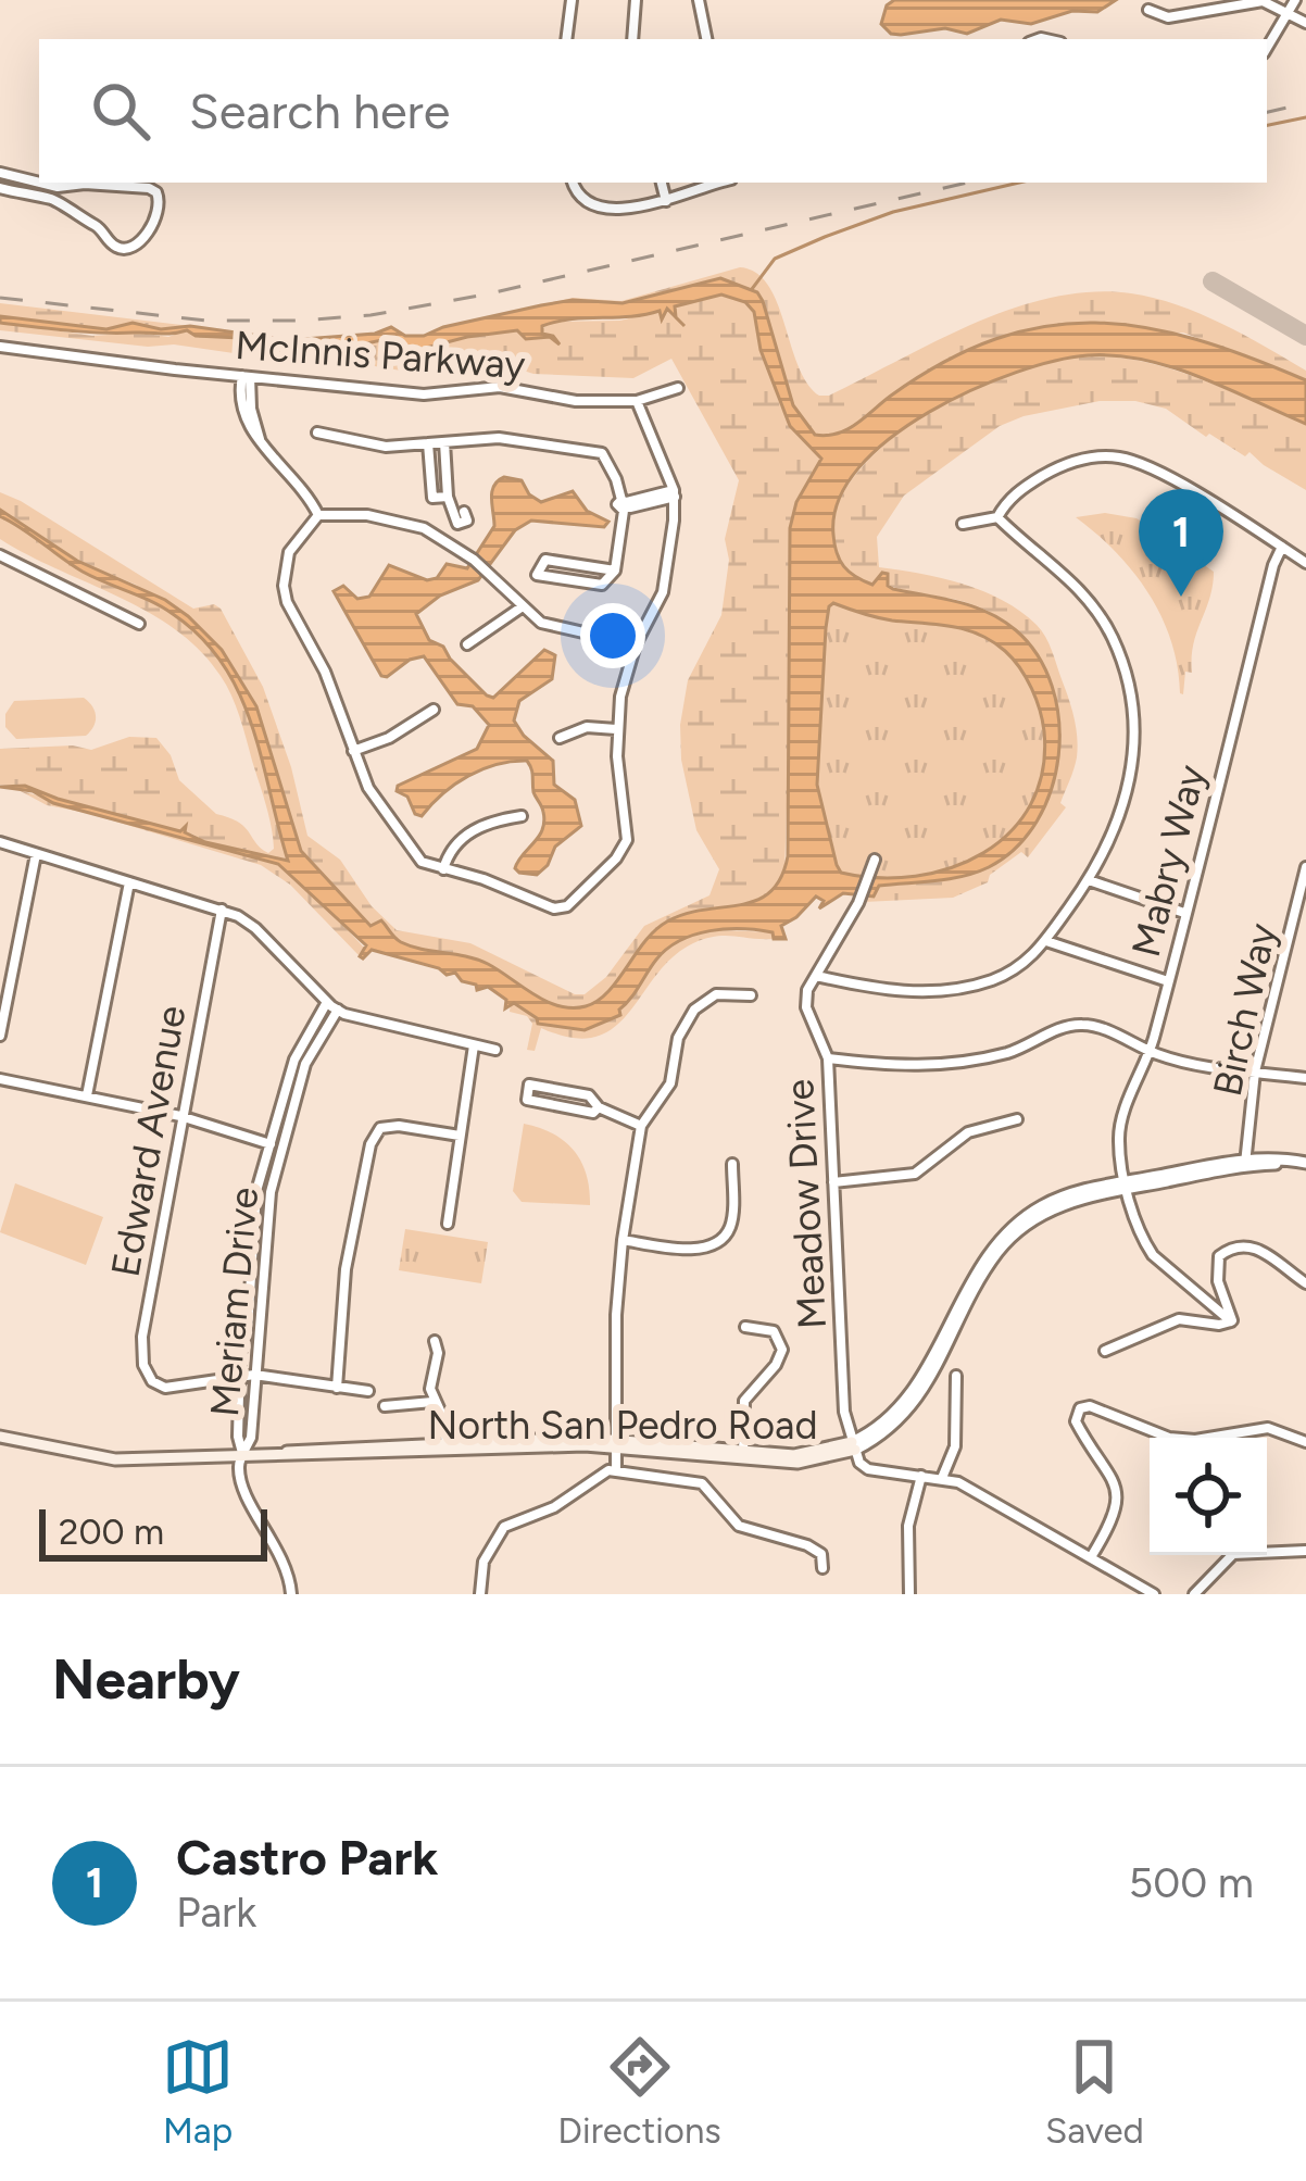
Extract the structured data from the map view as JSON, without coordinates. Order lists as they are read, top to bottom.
{
  "streets": {
    "main road": ["North San Pedro Road"],
    "street": [
      "McInnis Parkway",
      "Mabry Way",
      "Birch Way",
      "Edward Avenue",
      "Meadow Drive",
      "Meriam Drive"
    ]
  },
  "crossings": [
    ["Mabry Way", "North San Pedro Road"],
    ["Birch Way", "North San Pedro Road"],
    ["Edward Avenue", "Meriam Drive"],
    ["Meadow Drive", "North San Pedro Road"],
    ["Meriam Drive", "North San Pedro Road"]
  ],
  "scale_bar": "200 m",
  "page": {
    "search": "Search here",
    "pins": "1",
    "scale": "200 m",
    "heading": "Nearby",
    "list": [
      {
        "mark": "1",
        "name": "Castro Park",
        "note": "Park",
        "value": "500 m"
      }
    ],
    "nav": ["Map", "Directions", "Saved"]
  }
}
